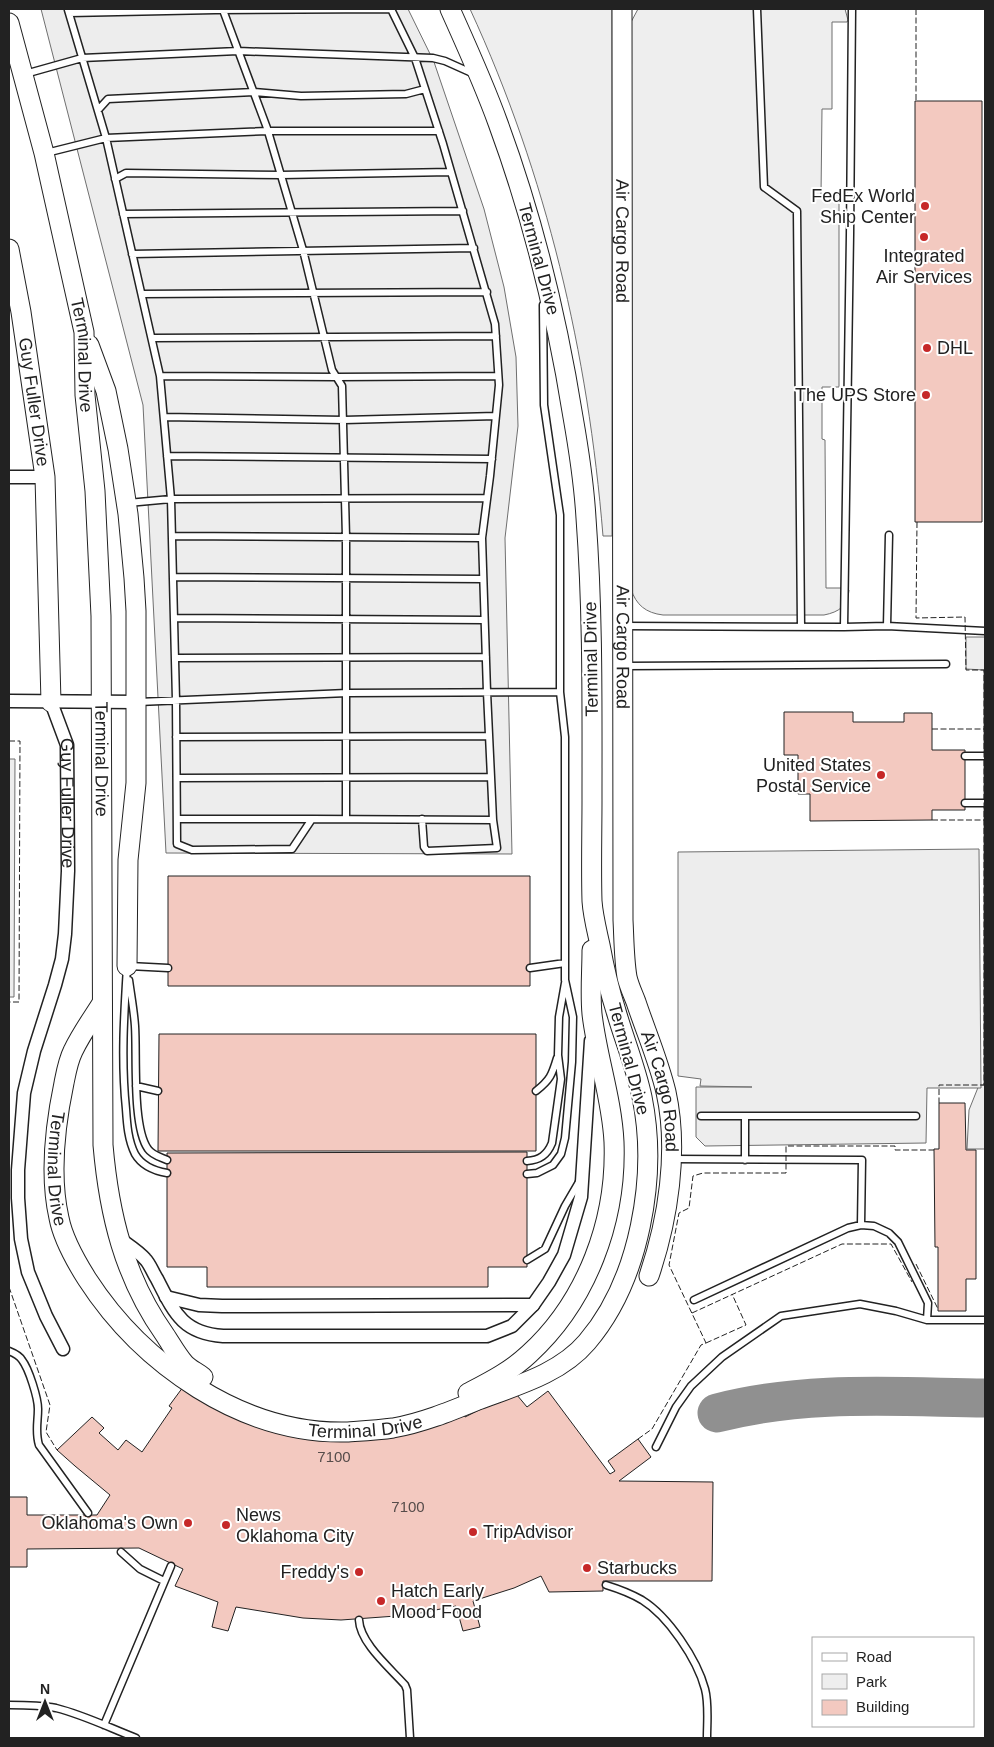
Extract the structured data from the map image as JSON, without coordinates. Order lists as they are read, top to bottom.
{
  "streets": {
    "main road": ["Air Cargo Road", "Terminal Drive", "Guy Fuller Drive"]
  },
  "places": [
    "FedEx World Ship Center",
    "Integrated Air Services",
    "DHL",
    "The UPS Store",
    "United States Postal Service",
    "Oklahoma's Own",
    "News Oklahoma City",
    "TripAdvisor",
    "Starbucks",
    "Freddy's",
    "Hatch Early Mood Food"
  ],
  "house_numbers": ["7100", "7100"],
  "legend": ["Road", "Park", "Building"],
  "north": "top"
}
